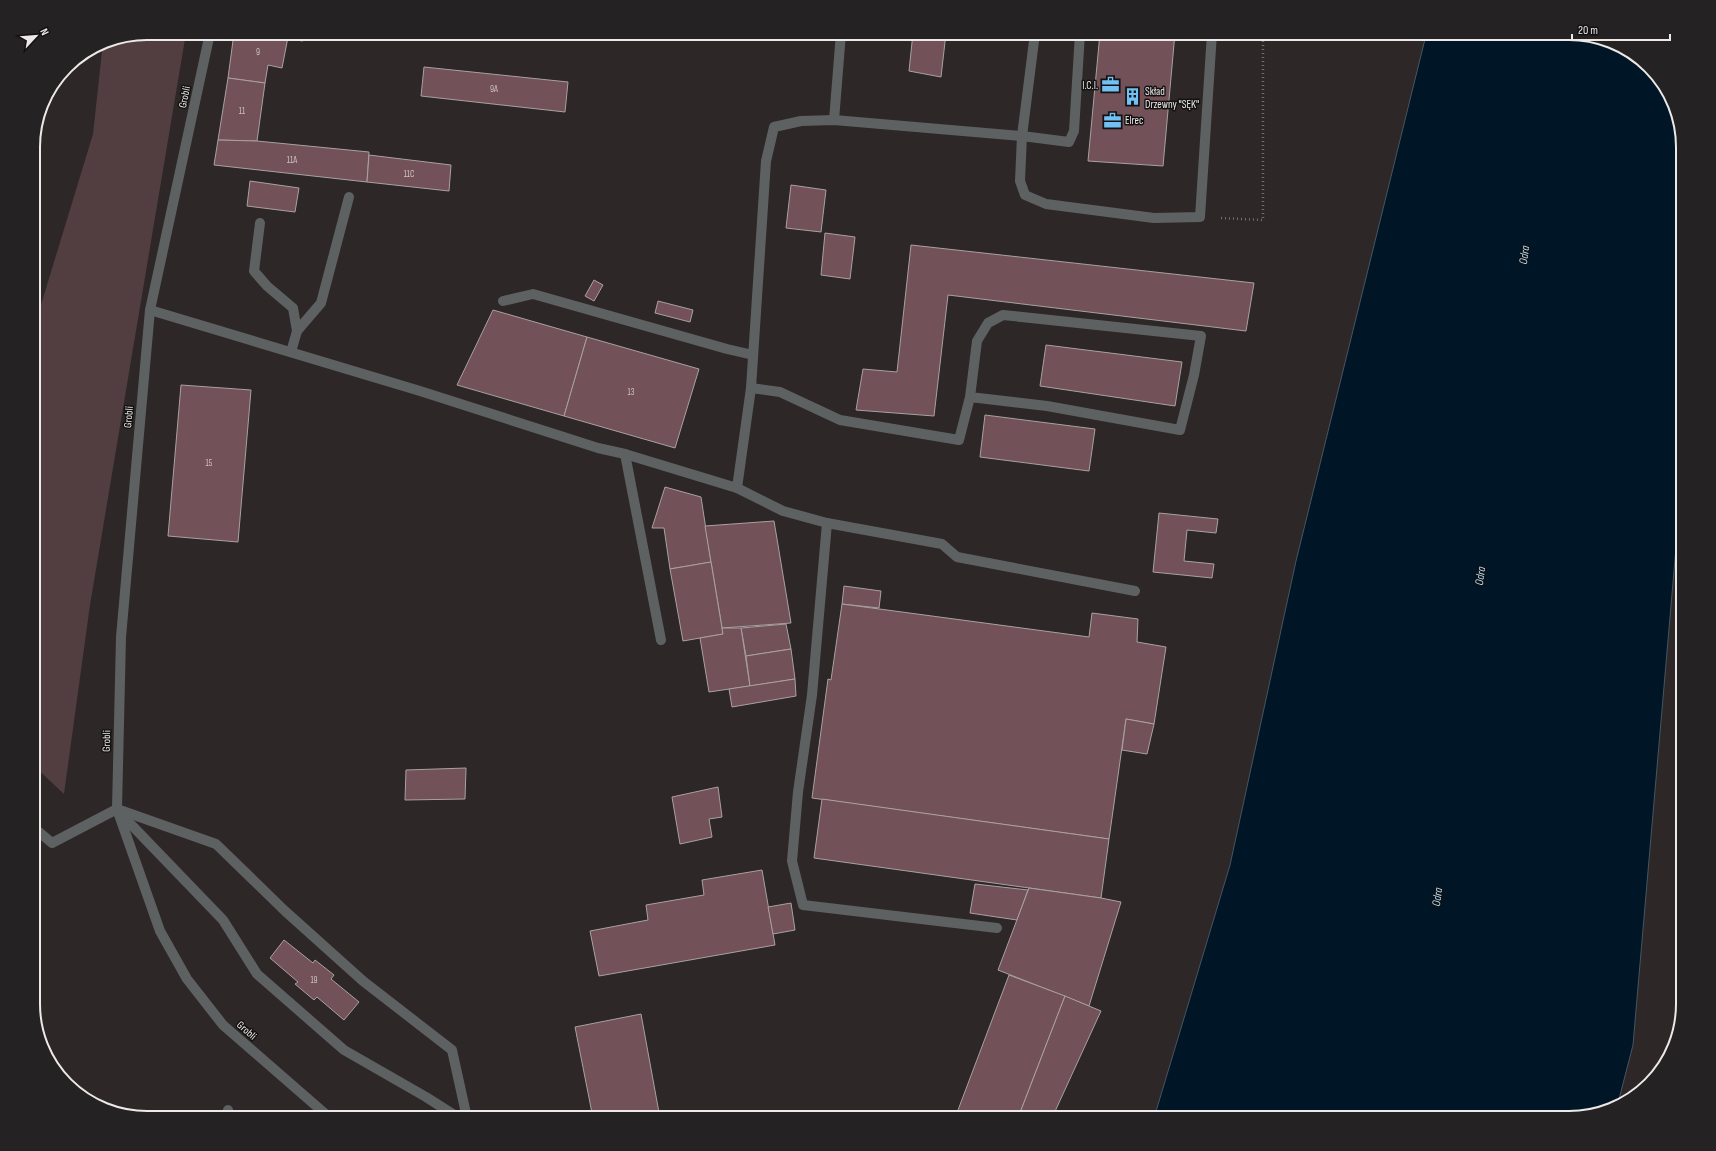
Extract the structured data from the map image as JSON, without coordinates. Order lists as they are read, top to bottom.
{
  "streets": {
    "street": ["Grobli"]
  },
  "water": ["Odra"],
  "places": {
    "office": ["I.C.I.", "Elrec"],
    "building": ["Skład Drzewny \"SĘK\""]
  },
  "house_numbers": [
    "9",
    "9A",
    "11",
    "11A",
    "11C",
    "13",
    "15",
    "19"
  ],
  "scale_bar": "20 m",
  "north": "top right"
}
